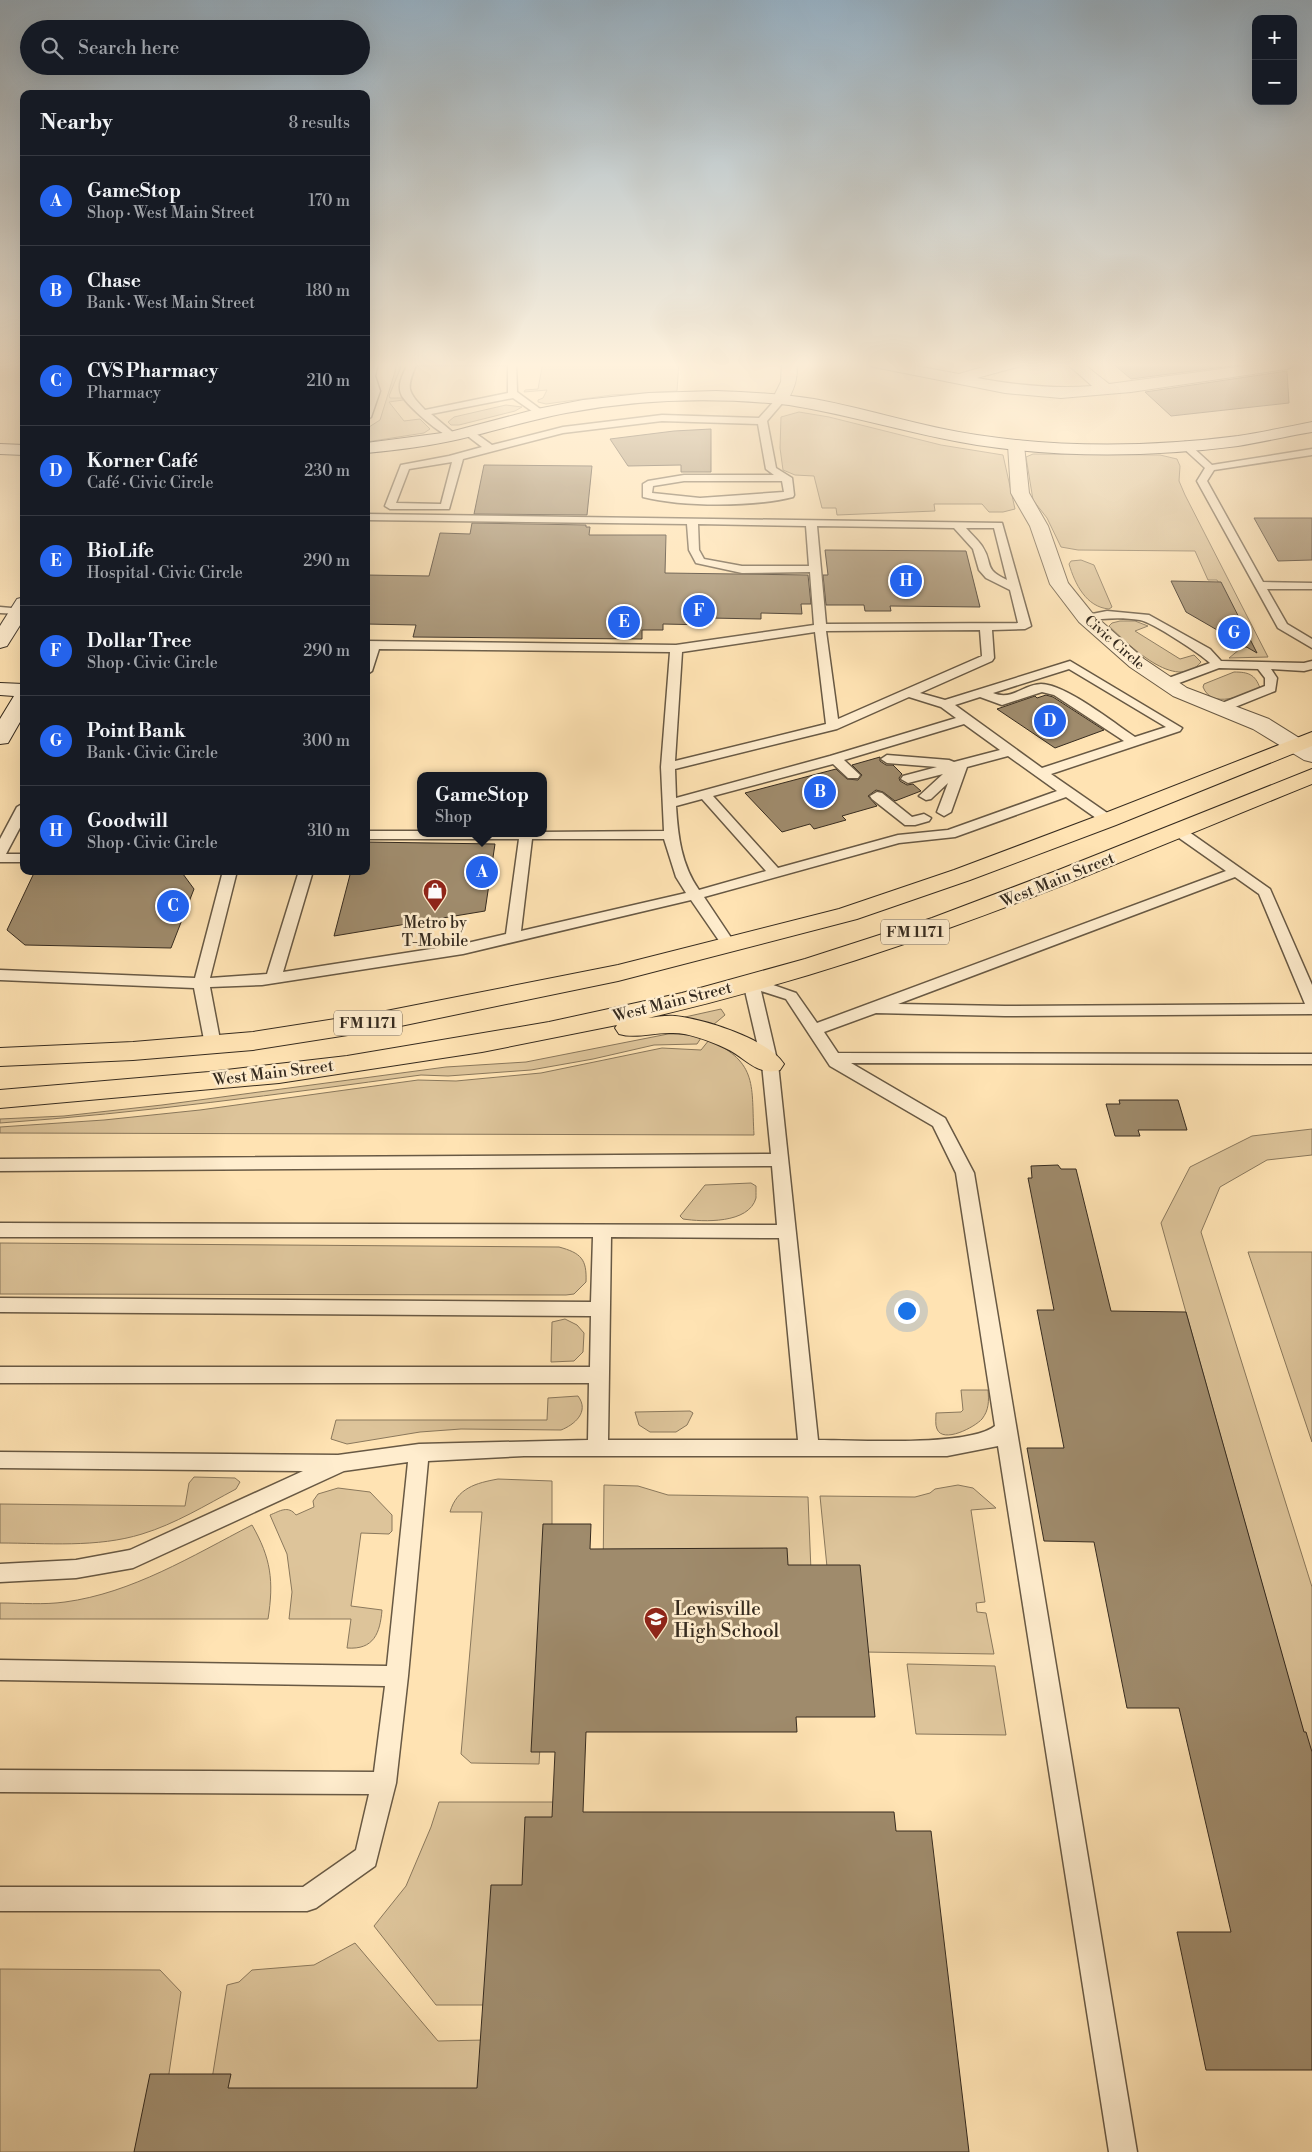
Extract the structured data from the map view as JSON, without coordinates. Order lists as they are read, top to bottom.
{
  "streets": {
    "main road": ["West Main Street", "FM 1171"],
    "street": ["Civic Circle"]
  },
  "crossings": [
    ["Civic Circle", "West Main Street"]
  ],
  "places": {
    "shop": ["Metro by T-Mobile"],
    "school or university": ["Lewisville High School"]
  },
  "page": {
    "map_buttons": ["+", "−"],
    "search": "Search here",
    "heading": ["Nearby", "8 results"],
    "list": [
      {
        "mark": "A",
        "name": "GameStop",
        "note": "Shop · West Main Street",
        "value": "170 m"
      },
      {
        "mark": "B",
        "name": "Chase",
        "note": "Bank · West Main Street",
        "value": "180 m"
      },
      {
        "mark": "C",
        "name": "CVS Pharmacy",
        "note": "Pharmacy",
        "value": "210 m"
      },
      {
        "mark": "D",
        "name": "Korner Café",
        "note": "Café · Civic Circle",
        "value": "230 m"
      },
      {
        "mark": "E",
        "name": "BioLife",
        "note": "Hospital · Civic Circle",
        "value": "290 m"
      },
      {
        "mark": "F",
        "name": "Dollar Tree",
        "note": "Shop · Civic Circle",
        "value": "290 m"
      },
      {
        "mark": "G",
        "name": "Point Bank",
        "note": "Bank · Civic Circle",
        "value": "300 m"
      },
      {
        "mark": "H",
        "name": "Goodwill",
        "note": "Shop · Civic Circle",
        "value": "310 m"
      }
    ],
    "pins": [
      "H",
      "F",
      "E",
      "G",
      "D",
      "B",
      "A",
      "C"
    ],
    "popup": ["GameStop", "Shop"]
  }
}
